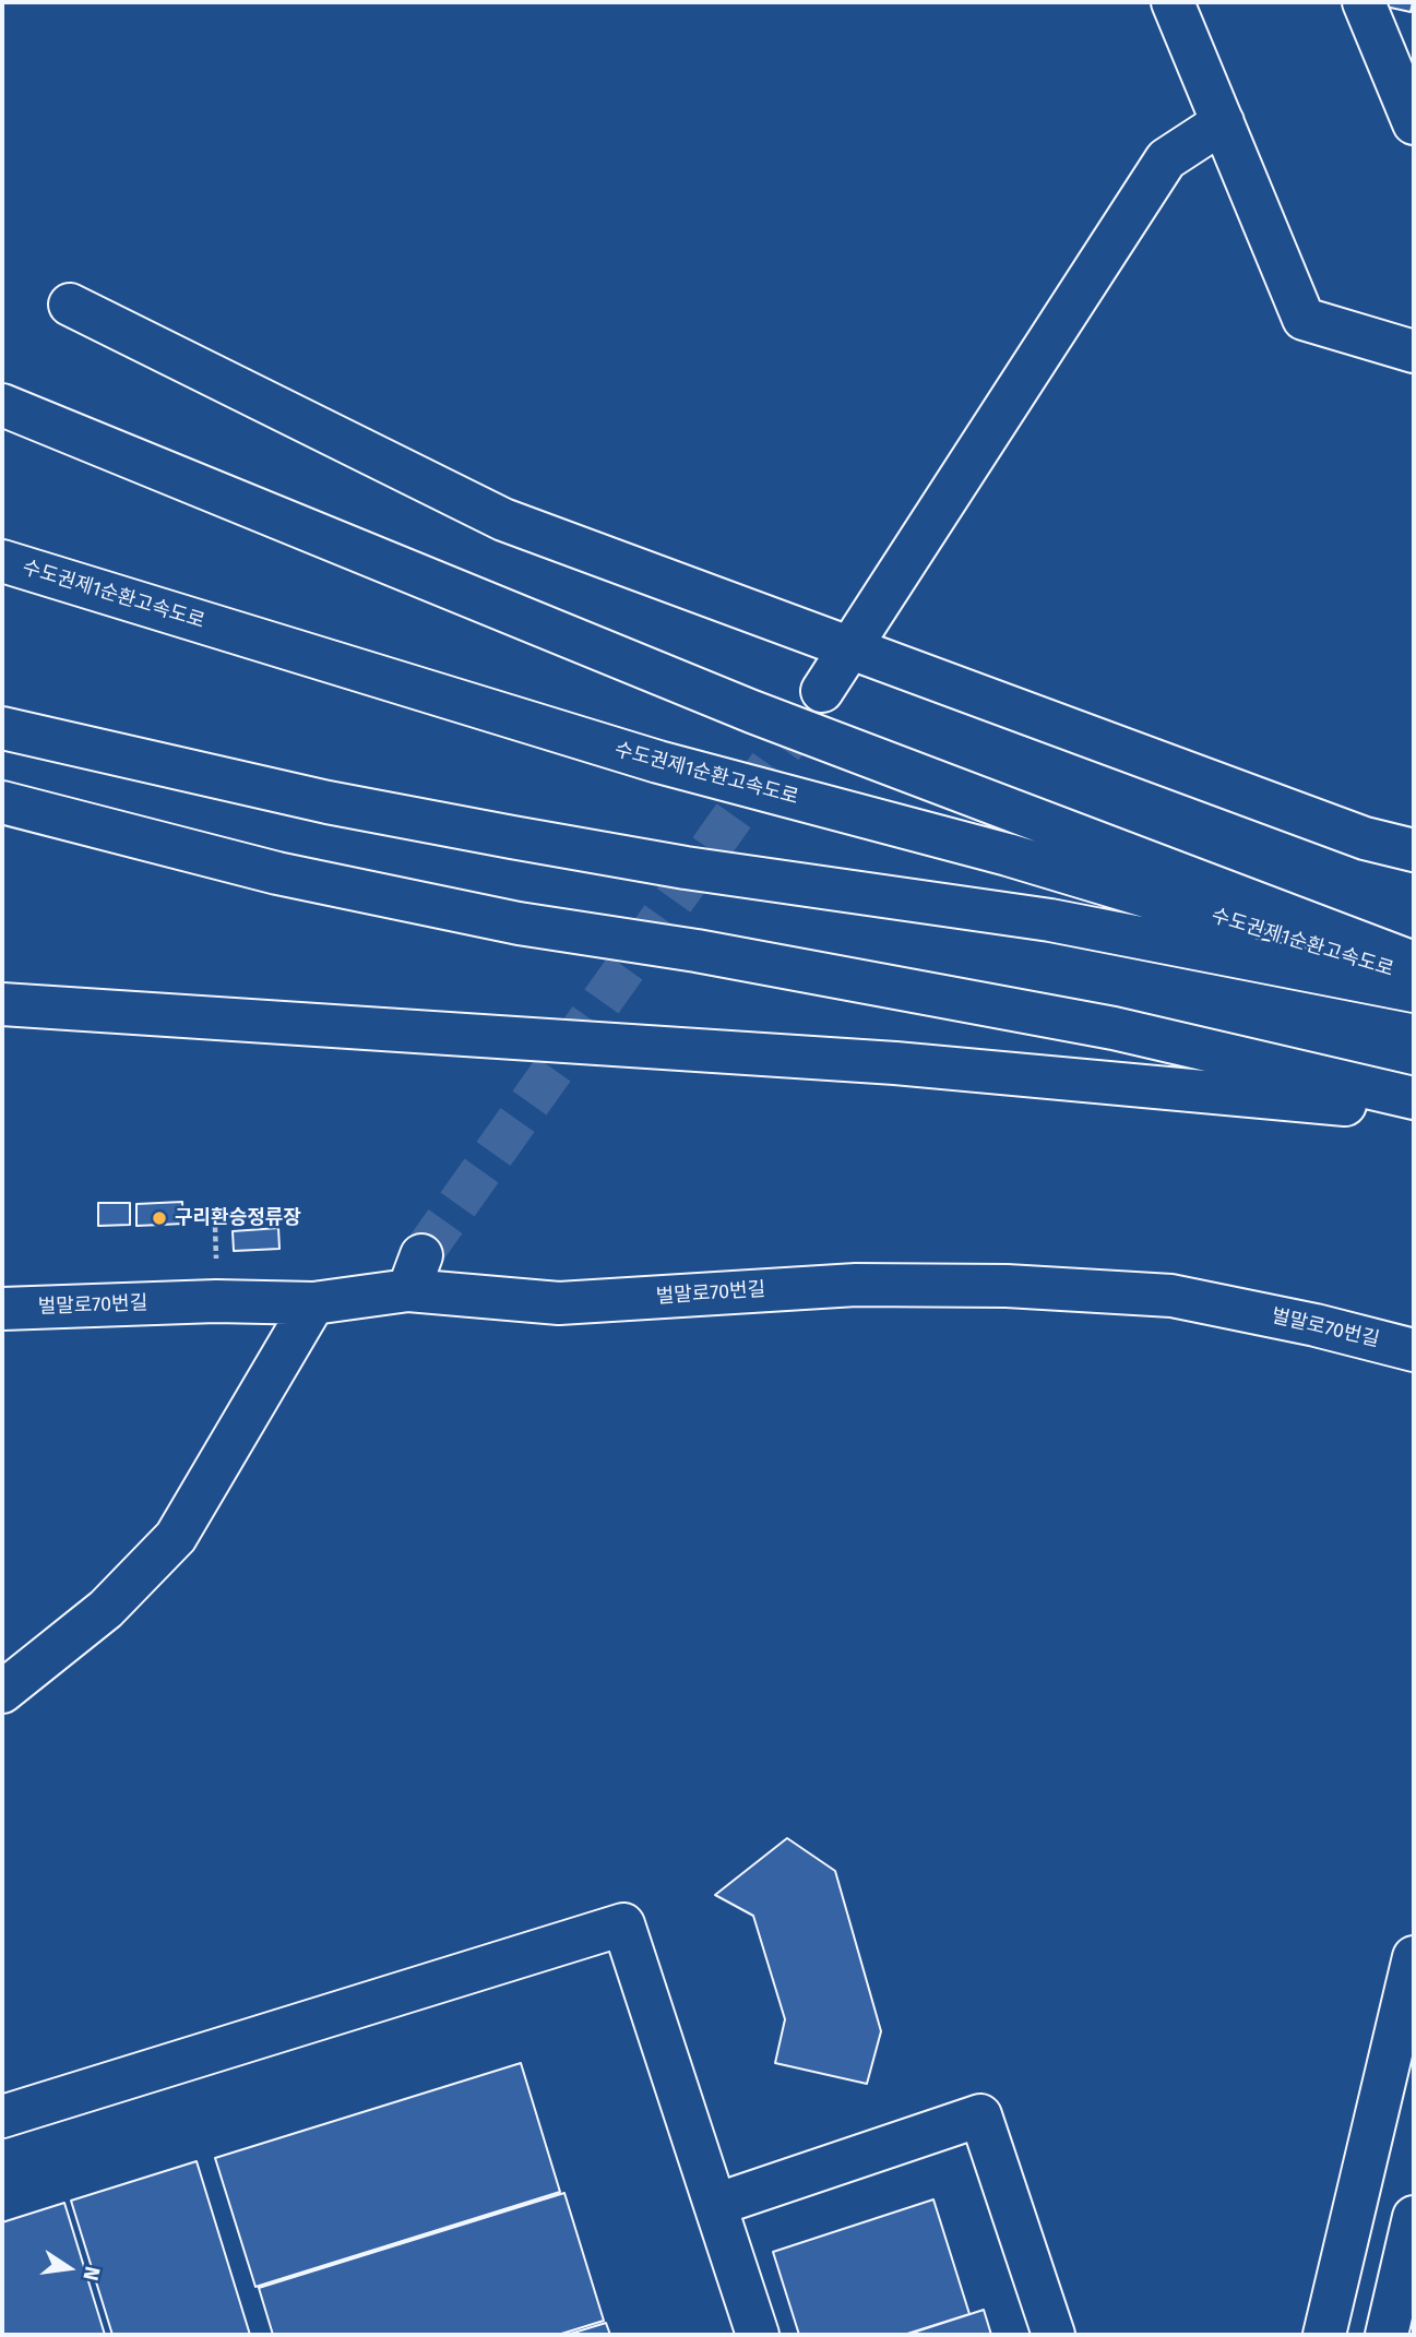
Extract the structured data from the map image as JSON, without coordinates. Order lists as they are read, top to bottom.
{
  "streets": {
    "main road": ["수도권제1순환고속도로", "벌말로70번길"]
  },
  "places": ["구리환승정류장"],
  "north": "right"
}
